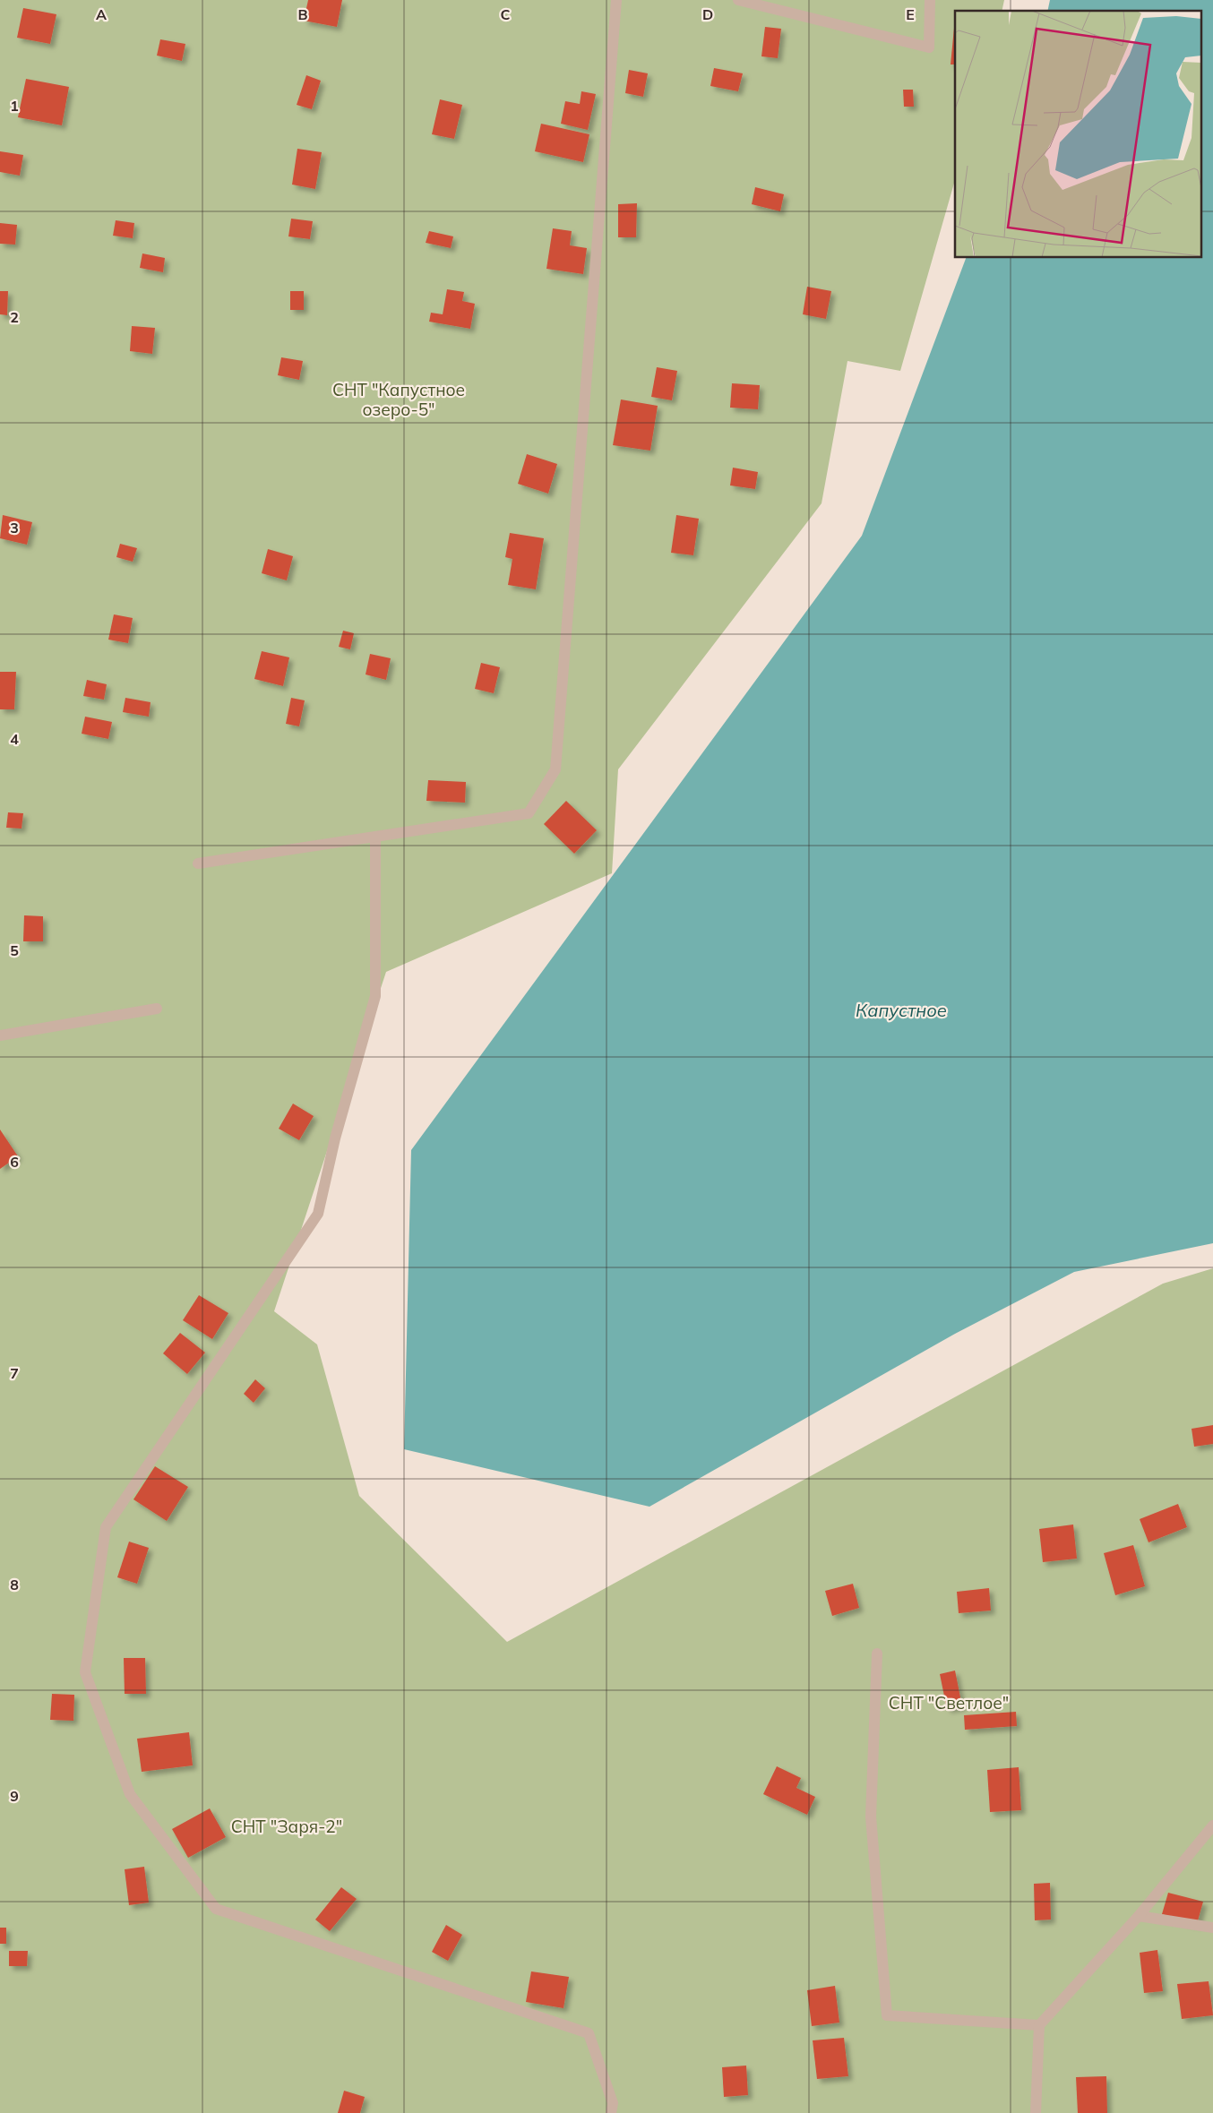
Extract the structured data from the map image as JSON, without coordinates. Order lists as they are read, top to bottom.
{
  "water": ["Капустное"],
  "parks": ["СНТ \"Капустное озеро-5\"", "СНТ \"Светлое\"", "СНТ \"Заря-2\""],
  "grid": {
    "columns": [
      "A",
      "B",
      "C",
      "D",
      "E"
    ],
    "rows": [
      "1",
      "2",
      "3",
      "4",
      "5",
      "6",
      "7",
      "8",
      "9"
    ]
  }
}
